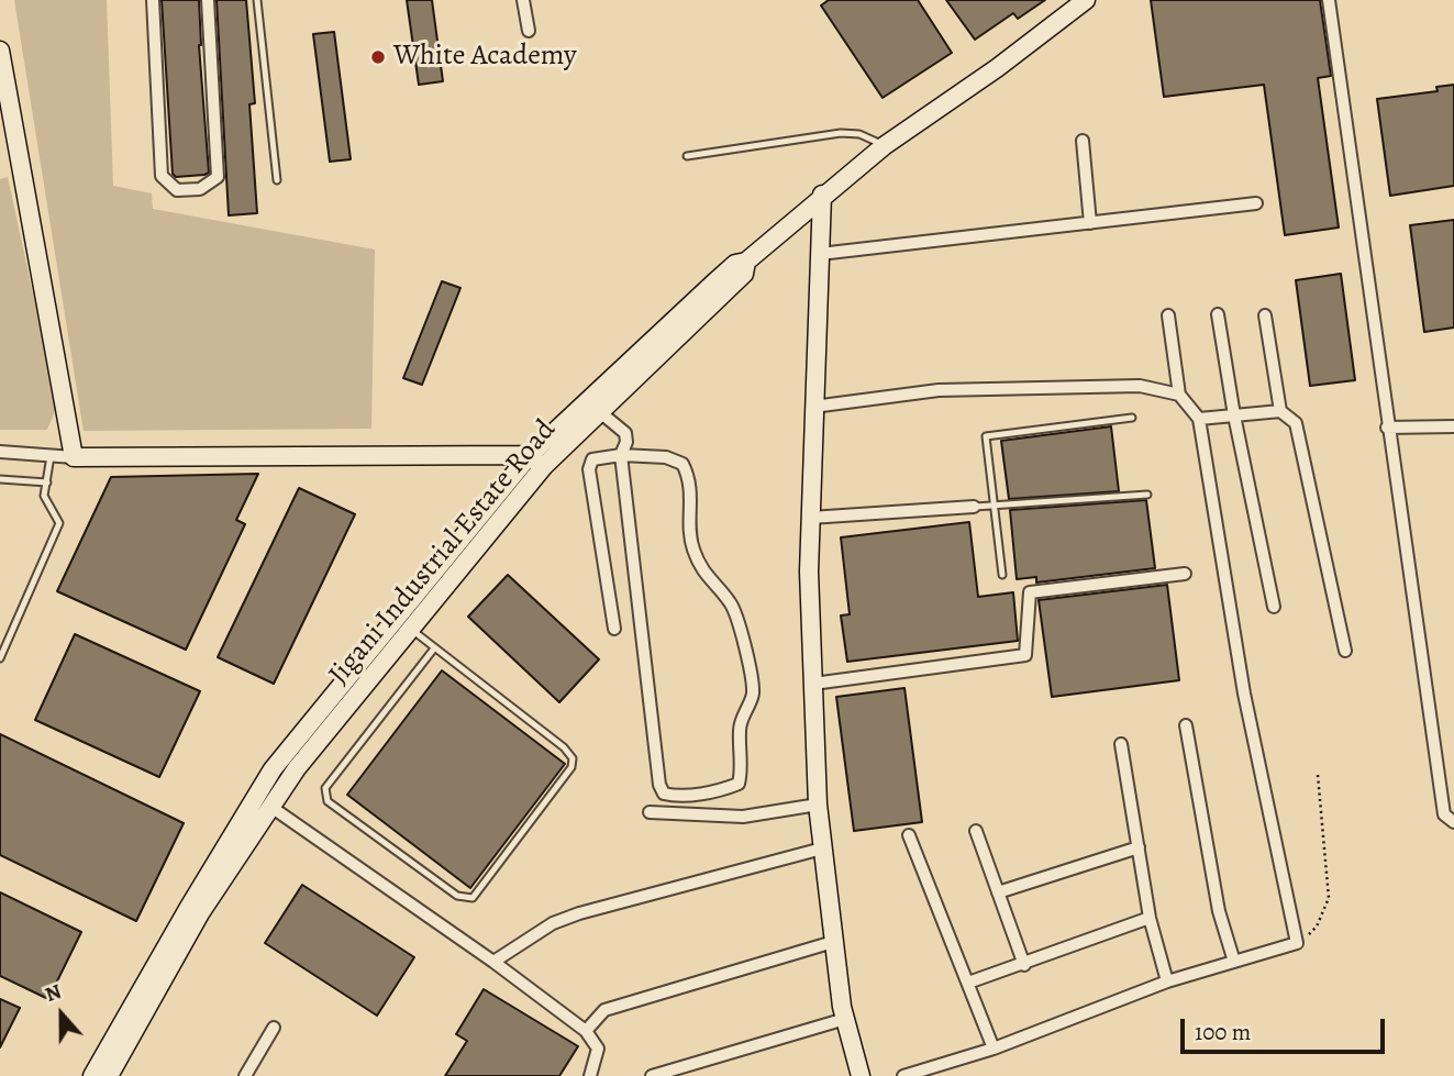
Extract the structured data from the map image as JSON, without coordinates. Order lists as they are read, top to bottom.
{
  "streets": {
    "main road": ["Jigani Industrial Estate Road"]
  },
  "places": ["White Academy"],
  "scale_bar": "100 m",
  "north": "top"
}
